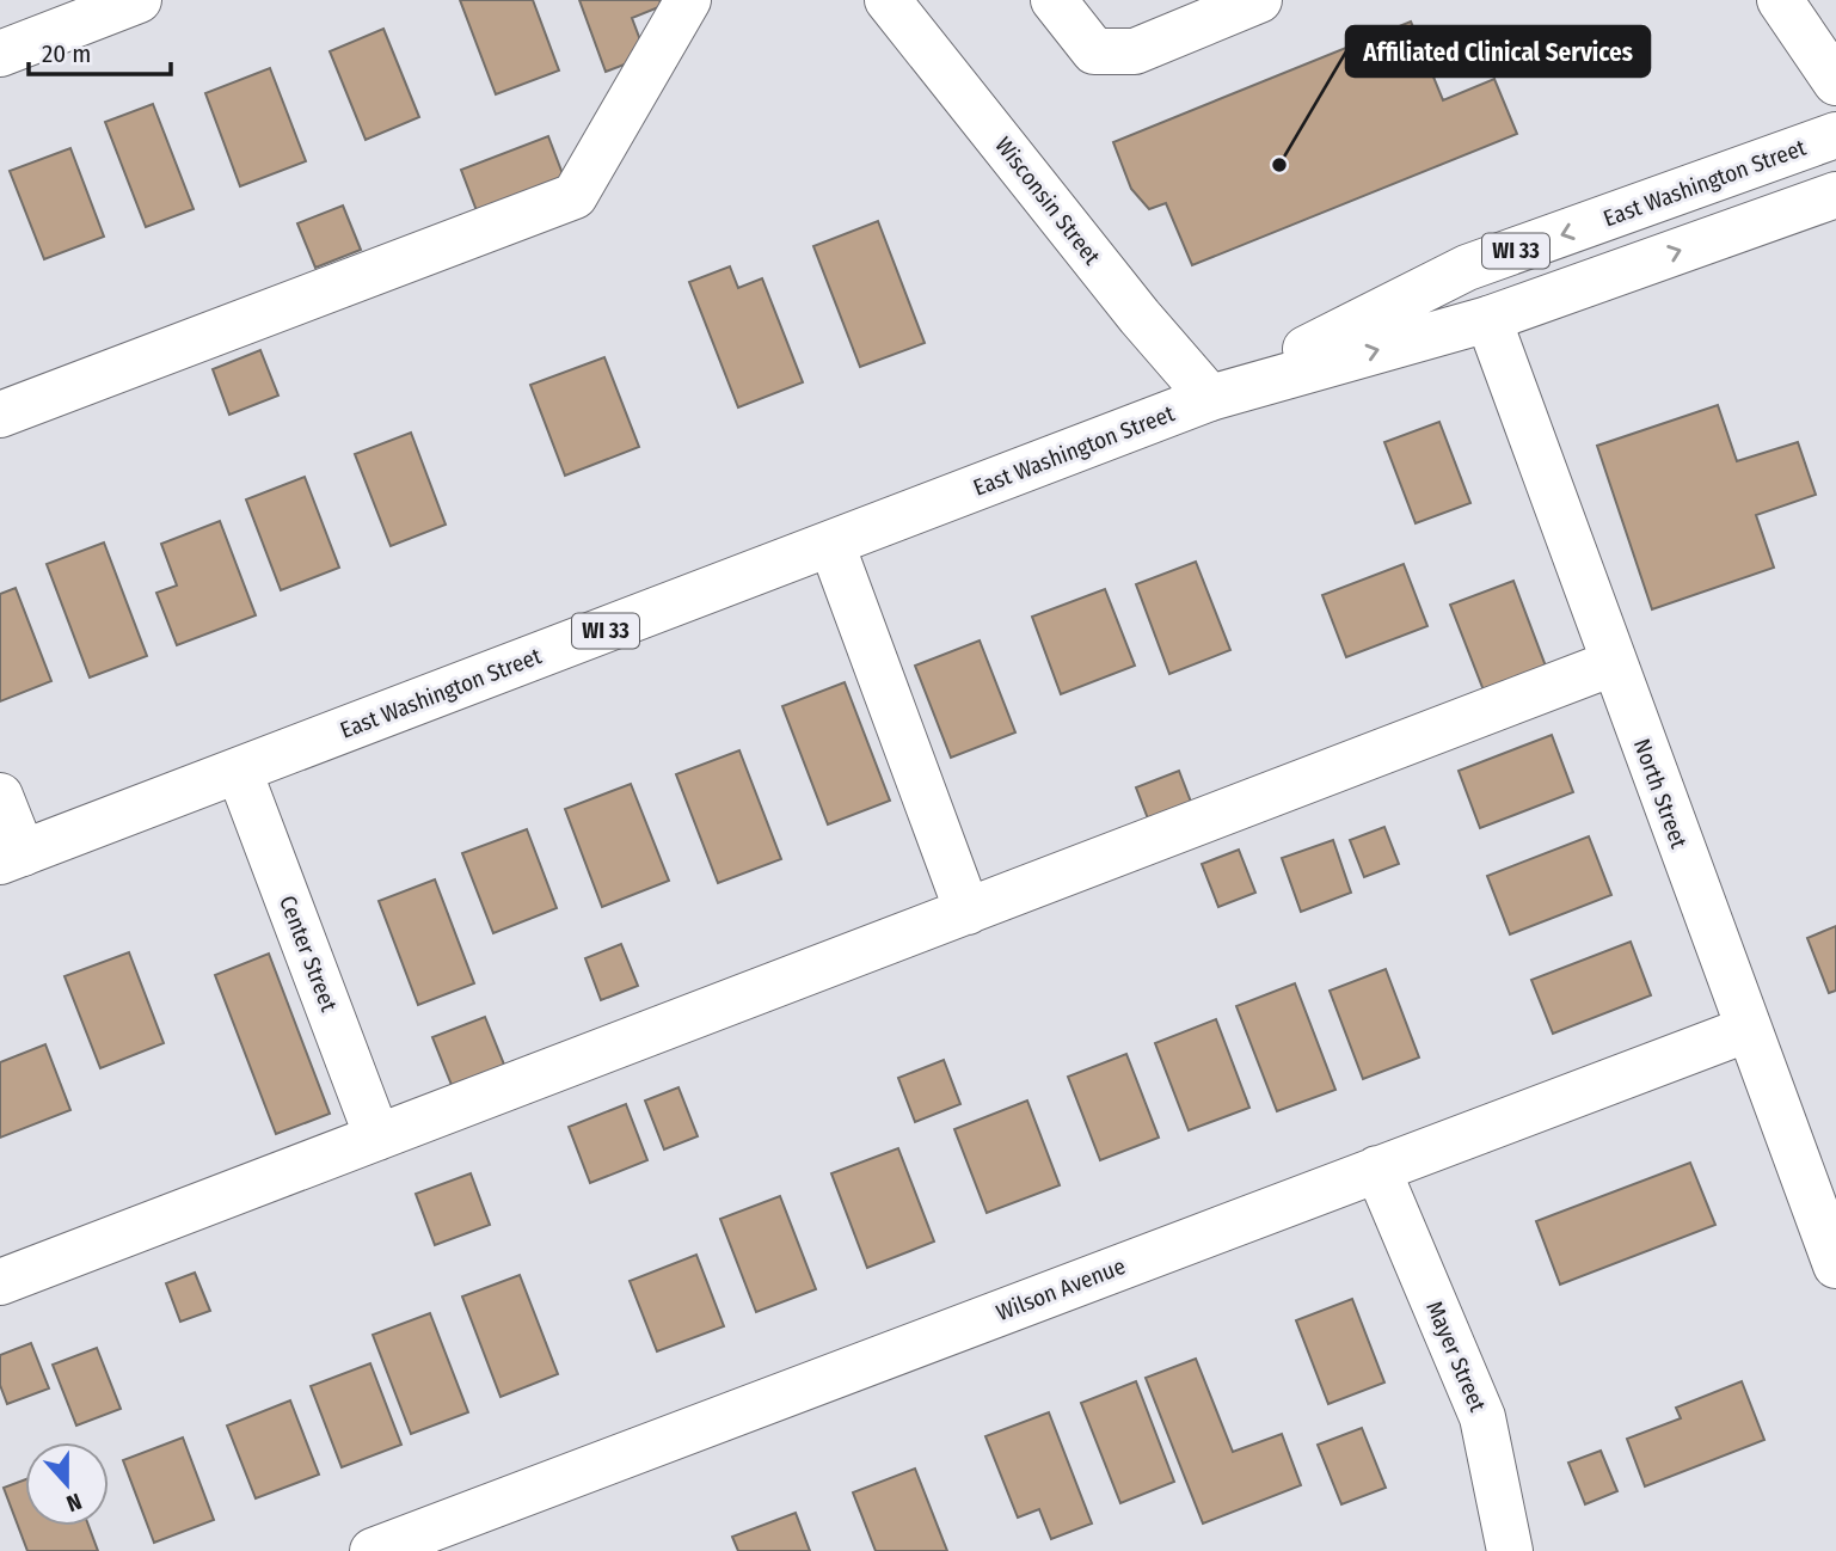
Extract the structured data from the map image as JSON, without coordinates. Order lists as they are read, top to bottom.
{
  "streets": {
    "street": [
      "East Washington Street",
      "Wisconsin Street",
      "WI 33",
      "North Street",
      "Center Street",
      "Wilson Avenue",
      "Mayer Street"
    ]
  },
  "crossings": [
    ["East Washington Street", "Wisconsin Street"],
    ["East Washington Street", "North Street"],
    ["East Washington Street", "Center Street"],
    ["North Street", "Wilson Avenue"],
    ["Wilson Avenue", "Mayer Street"]
  ],
  "places": ["Affiliated Clinical Services"],
  "scale_bar": "20 m",
  "north": "bottom"
}
